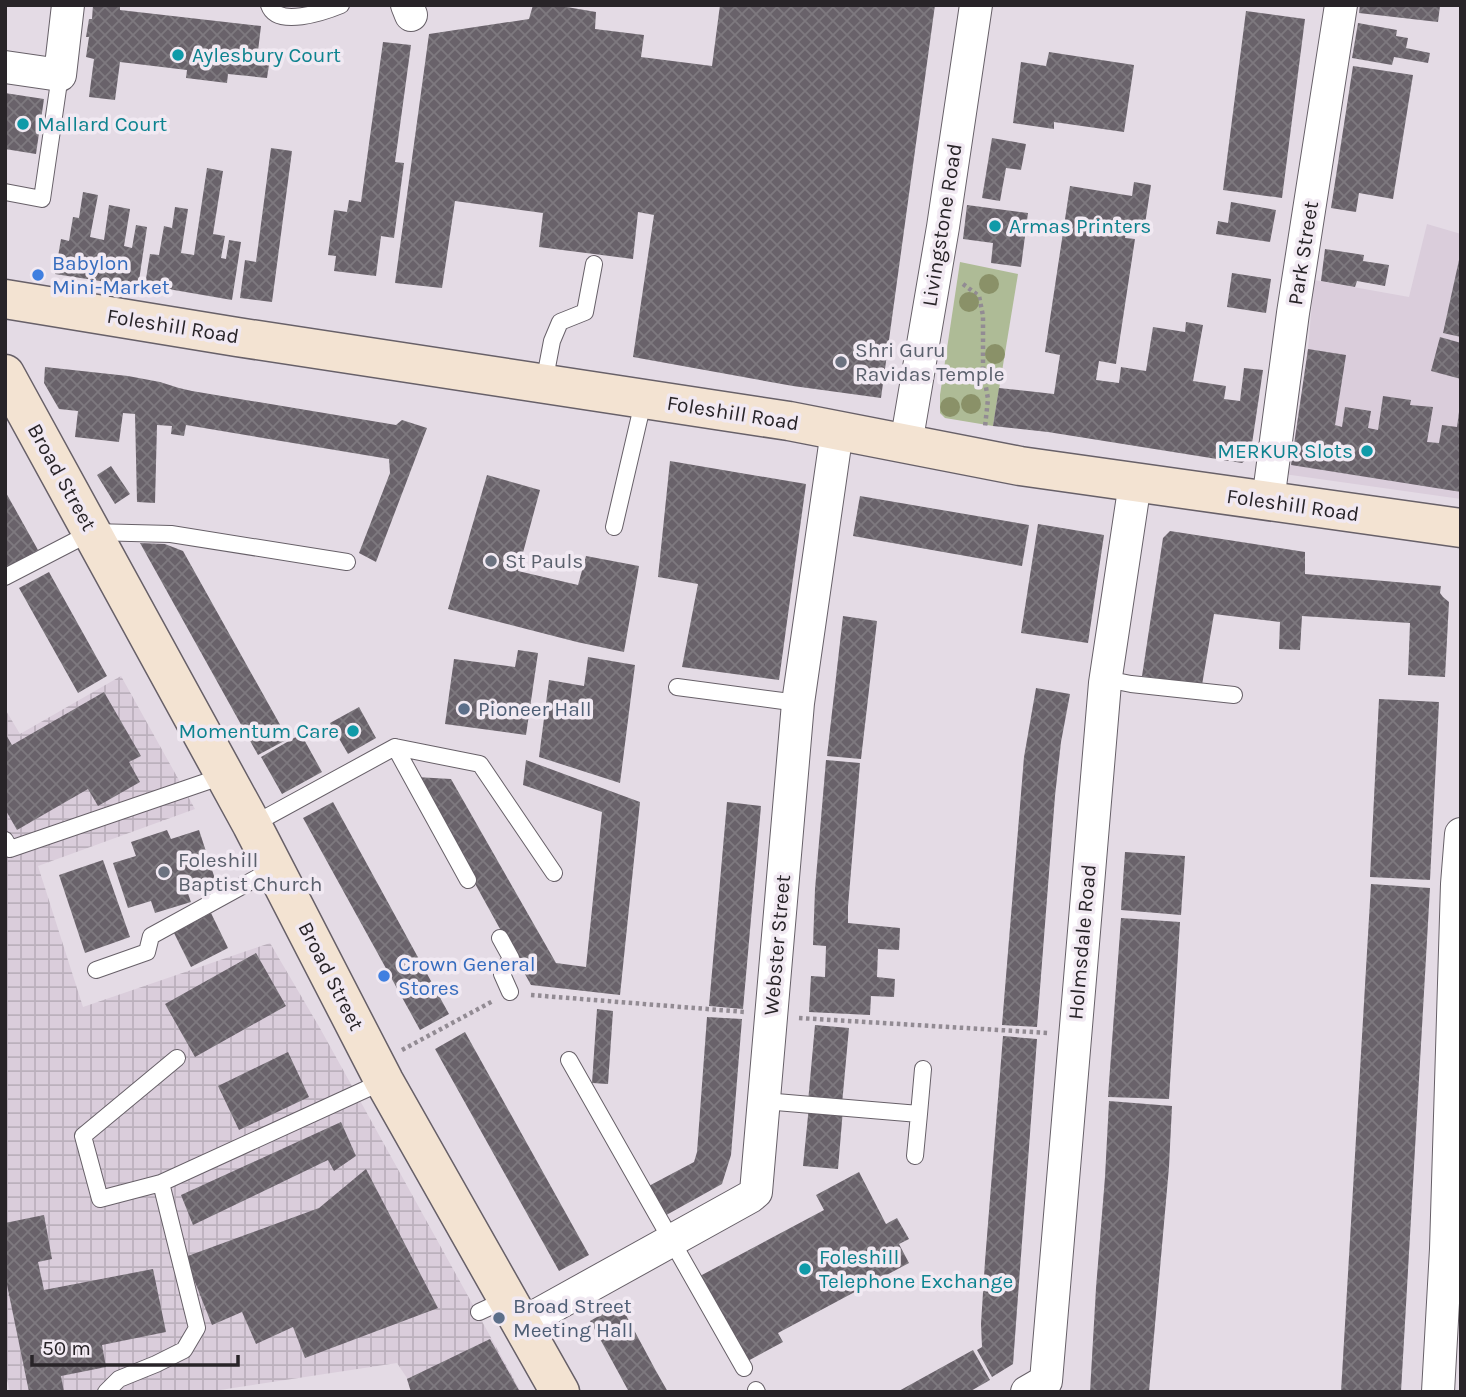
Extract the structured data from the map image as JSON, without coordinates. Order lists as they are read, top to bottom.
{
  "streets": {
    "main road": ["Foleshill Road", "Broad Street"],
    "street": [
      "Livingstone Road",
      "Park Street",
      "Holmsdale Road",
      "Webster Street"
    ]
  },
  "crossings": [
    ["Livingstone Road", "Foleshill Road"],
    ["Park Street", "Foleshill Road"],
    ["Foleshill Road", "Holmsdale Road"],
    ["Foleshill Road", "Webster Street"],
    ["Broad Street", "Webster Street"]
  ],
  "places": [
    "Aylesbury Court",
    "Mallard Court",
    "Armas Printers",
    "Babylon Mini-Market",
    "Shri Guru Ravidas Temple",
    "MERKUR Slots",
    "St Pauls",
    "Pioneer Hall",
    "Momentum Care",
    "Foleshill Baptist Church",
    "Crown General Stores",
    "Foleshill Telephone Exchange",
    "Broad Street Meeting Hall"
  ],
  "scale_bar": "50 m"
}
